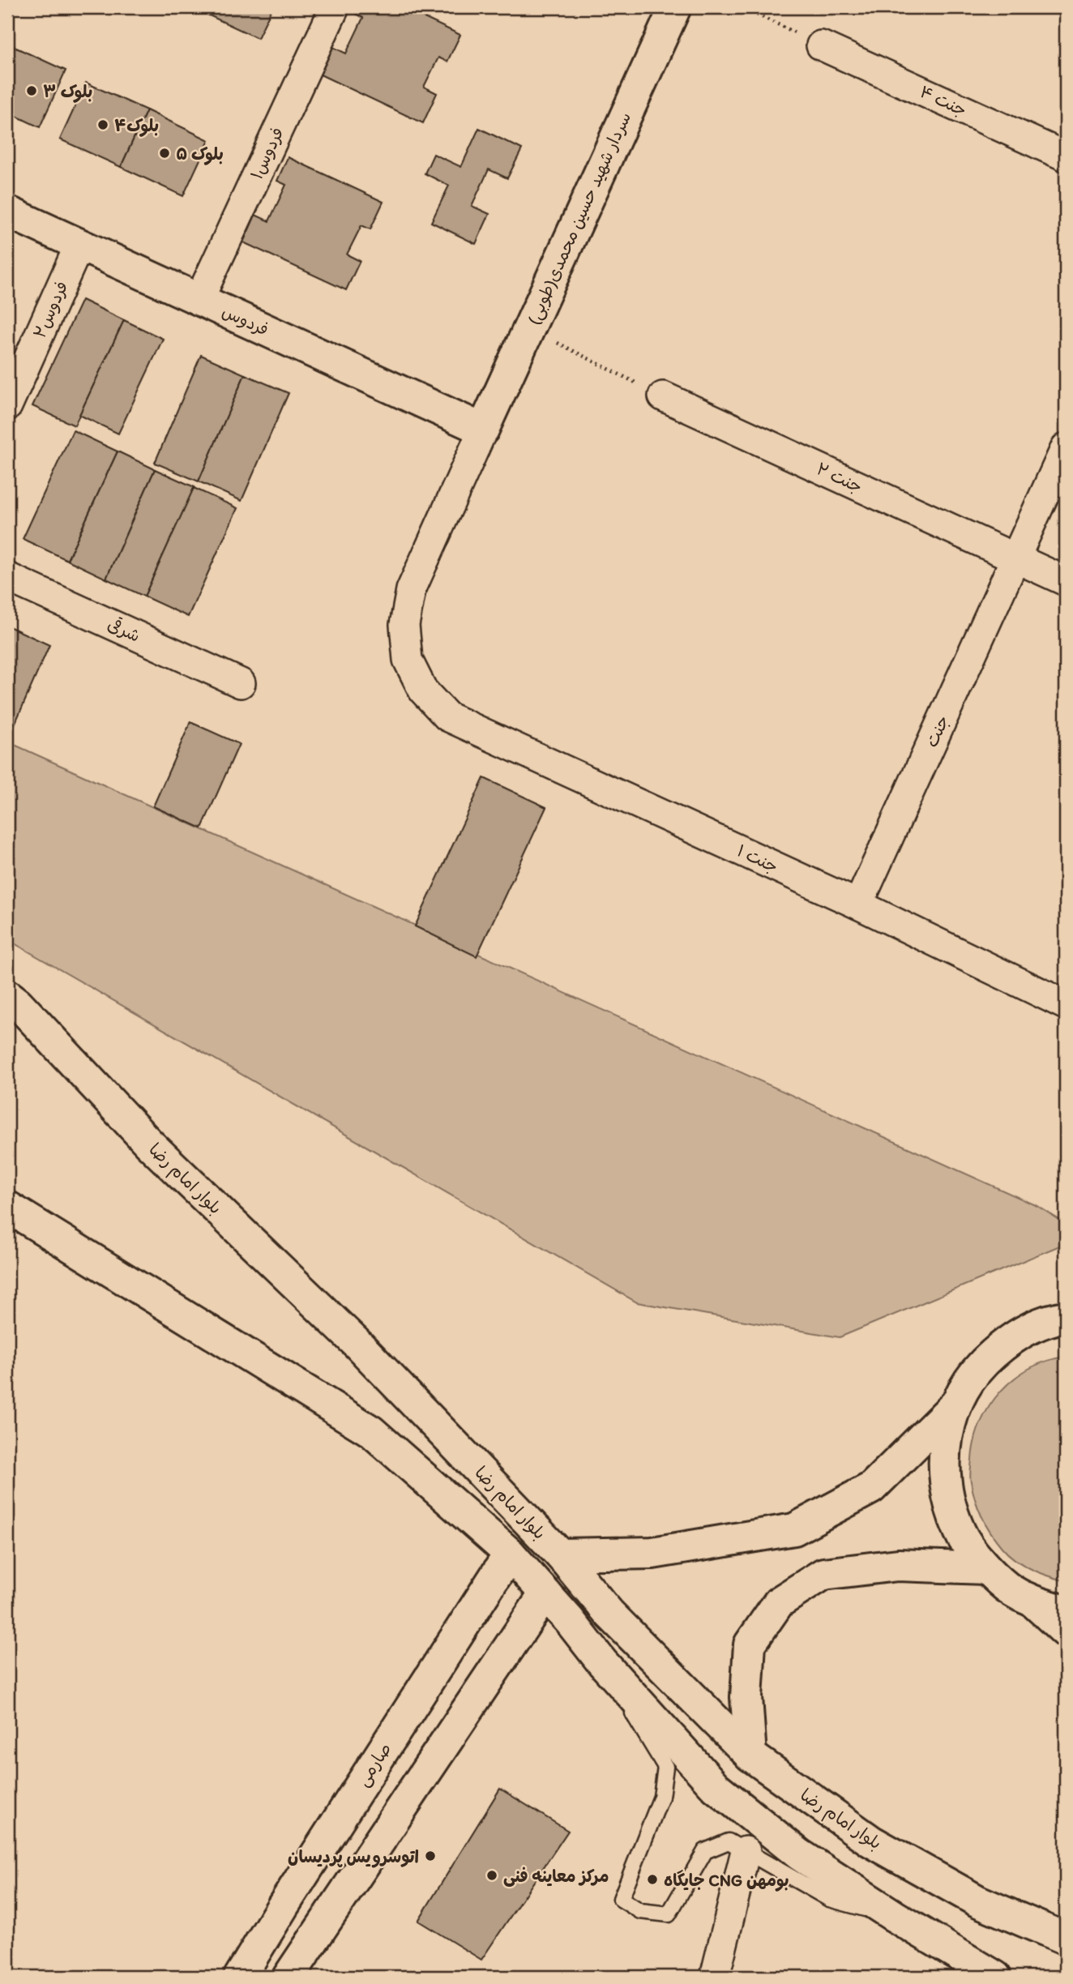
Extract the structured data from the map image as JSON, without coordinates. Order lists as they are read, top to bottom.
{
  "streets": {
    "main road": [
      "سردار شهید حسین محمدی(طوبی)",
      "فردوس",
      "بلوار امام رضا",
      "صارمی"
    ],
    "street": [
      "جنت ۴",
      "فردوس۱",
      "فردوس۲",
      "جنت ۲",
      "شرقی",
      "جنت",
      "جنت ۱"
    ]
  },
  "crossings": [
    ["فردوس۱", "فردوس"],
    ["سردار شهید حسین محمدی(طوبی)", "فردوس"],
    ["سردار شهید حسین محمدی(طوبی)", "جنت ۱"],
    ["فردوس۲", "فردوس"],
    ["فردوس", "جنت ۱"],
    ["جنت ۲", "جنت"],
    ["جنت", "جنت ۱"]
  ],
  "places": [
    "بلوک ۳",
    "بلوک۴",
    "بلوک ۵",
    "اتوسرویس پردیسان",
    "مرکز معاینه فنی",
    "جایگاه CNG بومهن"
  ]
}
